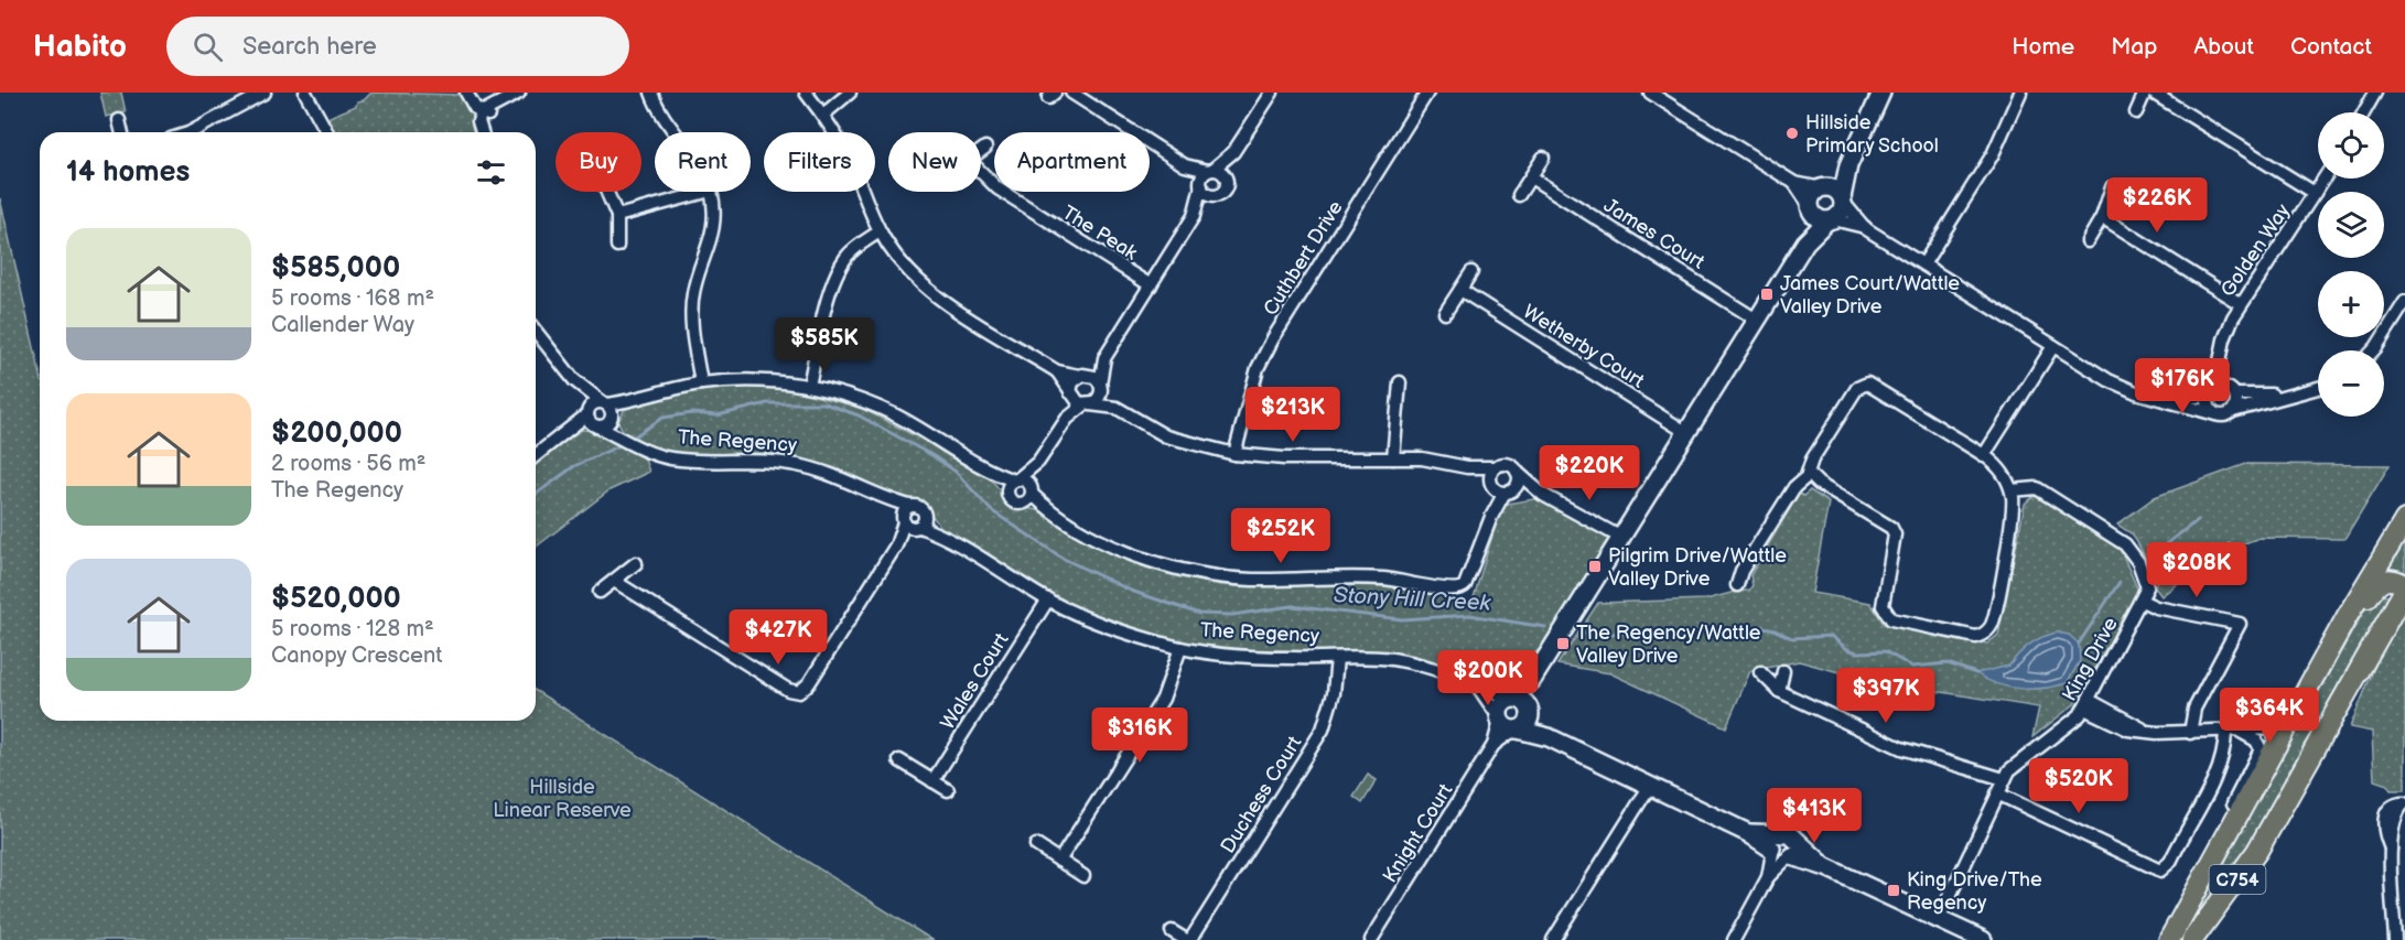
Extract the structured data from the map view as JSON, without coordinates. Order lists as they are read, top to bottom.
{
  "streets": {
    "highway": ["C754"],
    "street": [
      "The Peak",
      "James Court",
      "Golden Way",
      "Cuthbert Drive",
      "Wetherby Court",
      "The Regency",
      "King Drive",
      "Wales Court",
      "Duchess Court",
      "Knight Court"
    ]
  },
  "crossings": [
    ["The Regency", "Wales Court"],
    ["The Regency", "Duchess Court"],
    ["The Regency", "Knight Court"]
  ],
  "water": ["Stony Hill Creek"],
  "parks": ["Hillside Linear Reserve"],
  "places": {
    "other": ["Hillside Primary School"],
    "transit": [
      "James Court/Wattle Valley Drive",
      "Pilgrim Drive/Wattle Valley Drive",
      "The Regency/Wattle Valley Drive",
      "King Drive/The Regency"
    ]
  },
  "page": {
    "header": "Habito",
    "search": "Search here",
    "nav": [
      "Home",
      "Map",
      "About",
      "Contact"
    ],
    "map_buttons": ["+", "−"],
    "chip": [
      "Buy",
      "Rent",
      "Filters",
      "New",
      "Apartment"
    ],
    "heading": "14 homes",
    "price": [
      "$226K",
      "$585K",
      "$176K",
      "$213K",
      "$220K",
      "$252K",
      "$208K",
      "$427K",
      "$200K",
      "$397K",
      "$364K",
      "$316K",
      "$520K",
      "$413K"
    ],
    "list": [
      {
        "name": "$585,000",
        "note": "5 rooms · 168 m² · Callender Way"
      },
      {
        "name": "$200,000",
        "note": "2 rooms · 56 m² · The Regency"
      },
      {
        "name": "$520,000",
        "note": "5 rooms · 128 m² · Canopy Crescent"
      }
    ]
  }
}
